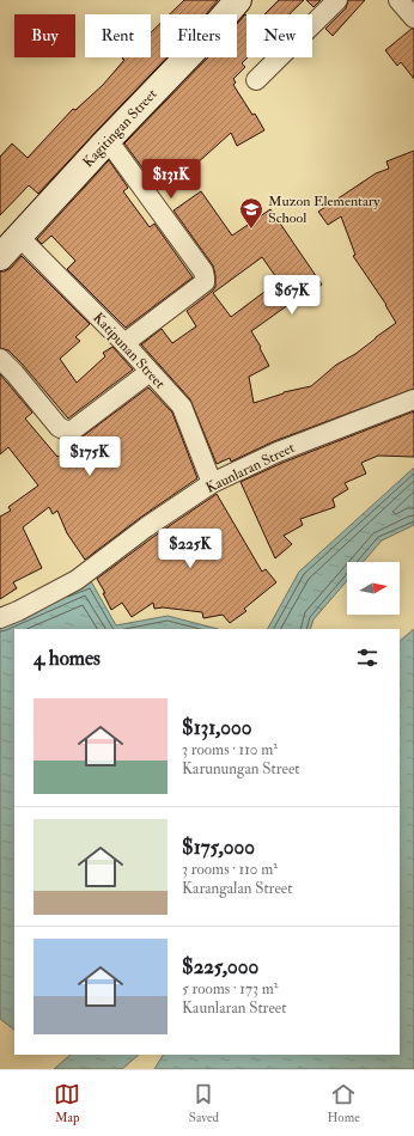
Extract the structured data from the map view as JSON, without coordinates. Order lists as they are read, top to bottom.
{
  "streets": {
    "street": ["Kagitingan Street", "Katipunan Street", "Kaunlaran Street"]
  },
  "crossings": [
    ["Kagitingan Street", "Katipunan Street"],
    ["Katipunan Street", "Kaunlaran Street"]
  ],
  "places": {
    "school or university": ["Muzon Elementary School"]
  },
  "north": "right",
  "page": {
    "chip": [
      "Buy",
      "Rent",
      "Filters",
      "New"
    ],
    "price": [
      "$131K",
      "$67K",
      "$175K",
      "$225K"
    ],
    "heading": "4 homes",
    "list": [
      {
        "name": "$131,000",
        "note": "3 rooms · 110 m² · Karunungan Street"
      },
      {
        "name": "$175,000",
        "note": "3 rooms · 110 m² · Karangalan Street"
      },
      {
        "name": "$225,000",
        "note": "5 rooms · 173 m² · Kaunlaran Street"
      }
    ],
    "tabs": ["Map", "Saved", "Home"]
  }
}
